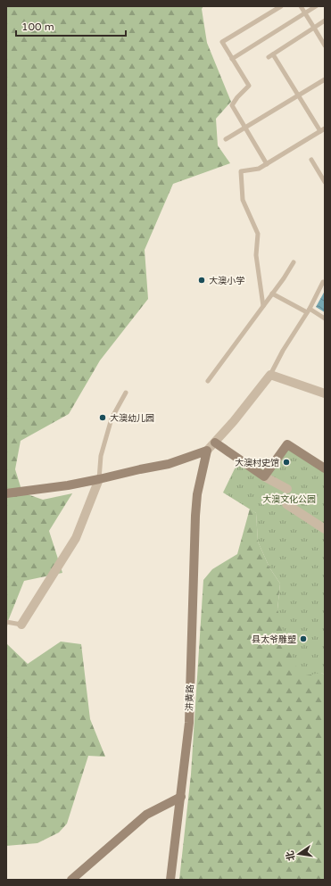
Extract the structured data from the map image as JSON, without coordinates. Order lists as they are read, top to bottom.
{
  "streets": {
    "main road": ["汫黄路"]
  },
  "parks": ["大澳文化公园"],
  "places": [
    "大澳小学",
    "大澳幼儿园",
    "大澳村史馆",
    "县太爷雕塑"
  ],
  "scale_bar": "100 m",
  "north": "left"
}
